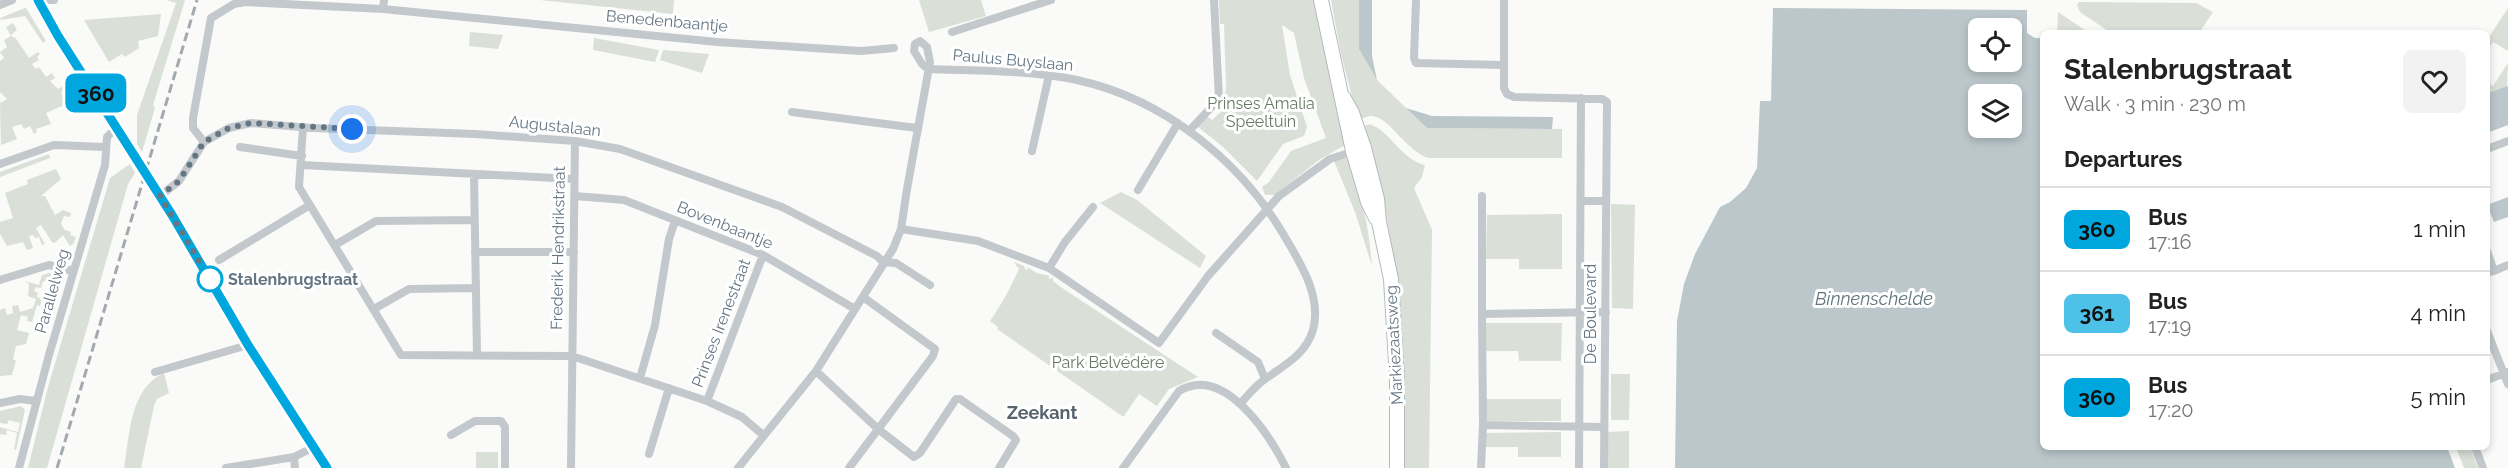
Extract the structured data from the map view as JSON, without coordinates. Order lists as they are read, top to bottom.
{
  "streets": {
    "main road": ["Markiezaatsweg"],
    "street": [
      "Benedenbaantje",
      "Paulus Buyslaan",
      "Augustalaan",
      "Bovenbaantje",
      "Frederik Hendrikstraat",
      "Parallelweg",
      "De Boulevard",
      "Prinses Irenestraat"
    ]
  },
  "crossings": [
    ["Benedenbaantje", "Augustalaan"],
    ["Augustalaan", "Frederik Hendrikstraat"],
    ["Bovenbaantje", "Frederik Hendrikstraat"],
    ["Bovenbaantje", "Prinses Irenestraat"]
  ],
  "districts": ["Zeekant"],
  "water": ["Binnenschelde"],
  "parks": ["Prinses Amalia Speeltuin", "Park Belvédère"],
  "places": ["Stalenbrugstraat"],
  "lines": ["bus line 360"],
  "page": {
    "on_map": "360",
    "heading": [
      ["Stalenbrugstraat", "Walk · 3 min · 230 m"],
      "Departures"
    ],
    "list": [
      {
        "mark": "360",
        "name": "Bus",
        "note": "17:16",
        "value": "1 min"
      },
      {
        "mark": "361",
        "name": "Bus",
        "note": "17:19",
        "value": "4 min"
      },
      {
        "mark": "360",
        "name": "Bus",
        "note": "17:20",
        "value": "5 min"
      }
    ]
  }
}
